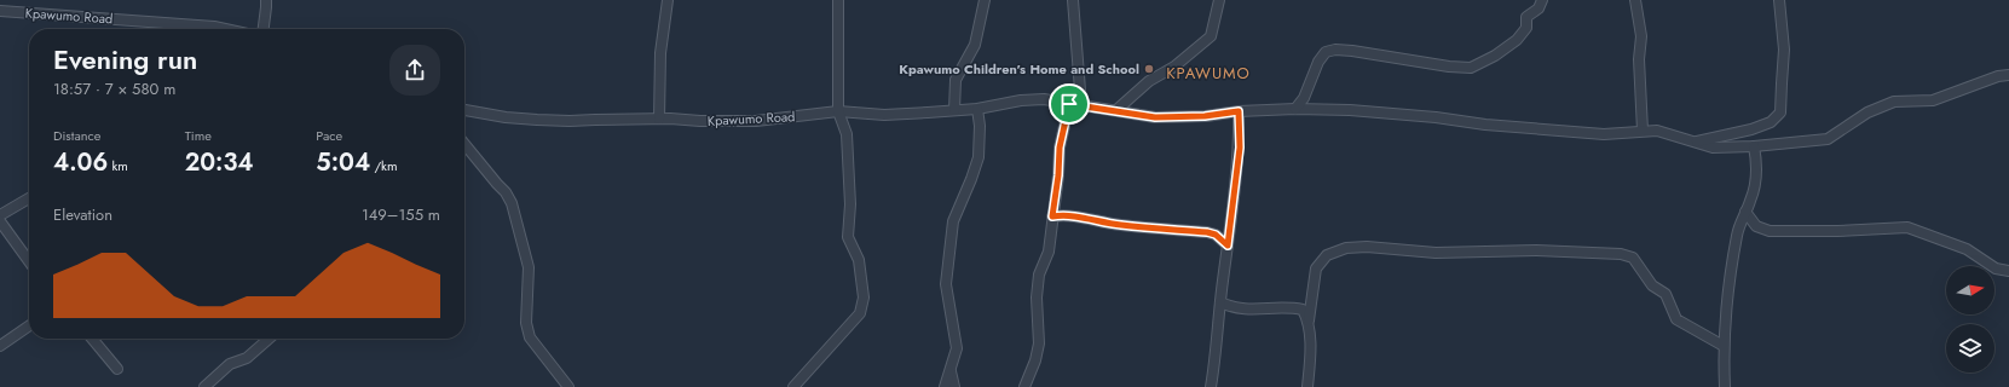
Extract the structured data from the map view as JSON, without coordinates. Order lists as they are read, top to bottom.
{
  "streets": {
    "street": ["Kpawumo Road"]
  },
  "districts": ["KPAWUMO"],
  "places": ["Kpawumo Children’s Home and School"],
  "north": "right",
  "page": {
    "heading": ["Evening run", "18:57 · 7 × 580 m"],
    "stats": [
      ["Distance", "4.06 km"],
      ["Time", "20:34"],
      ["Pace", "5:04 /km"]
    ],
    "chart": ["Elevation", "149–155 m"]
  }
}
